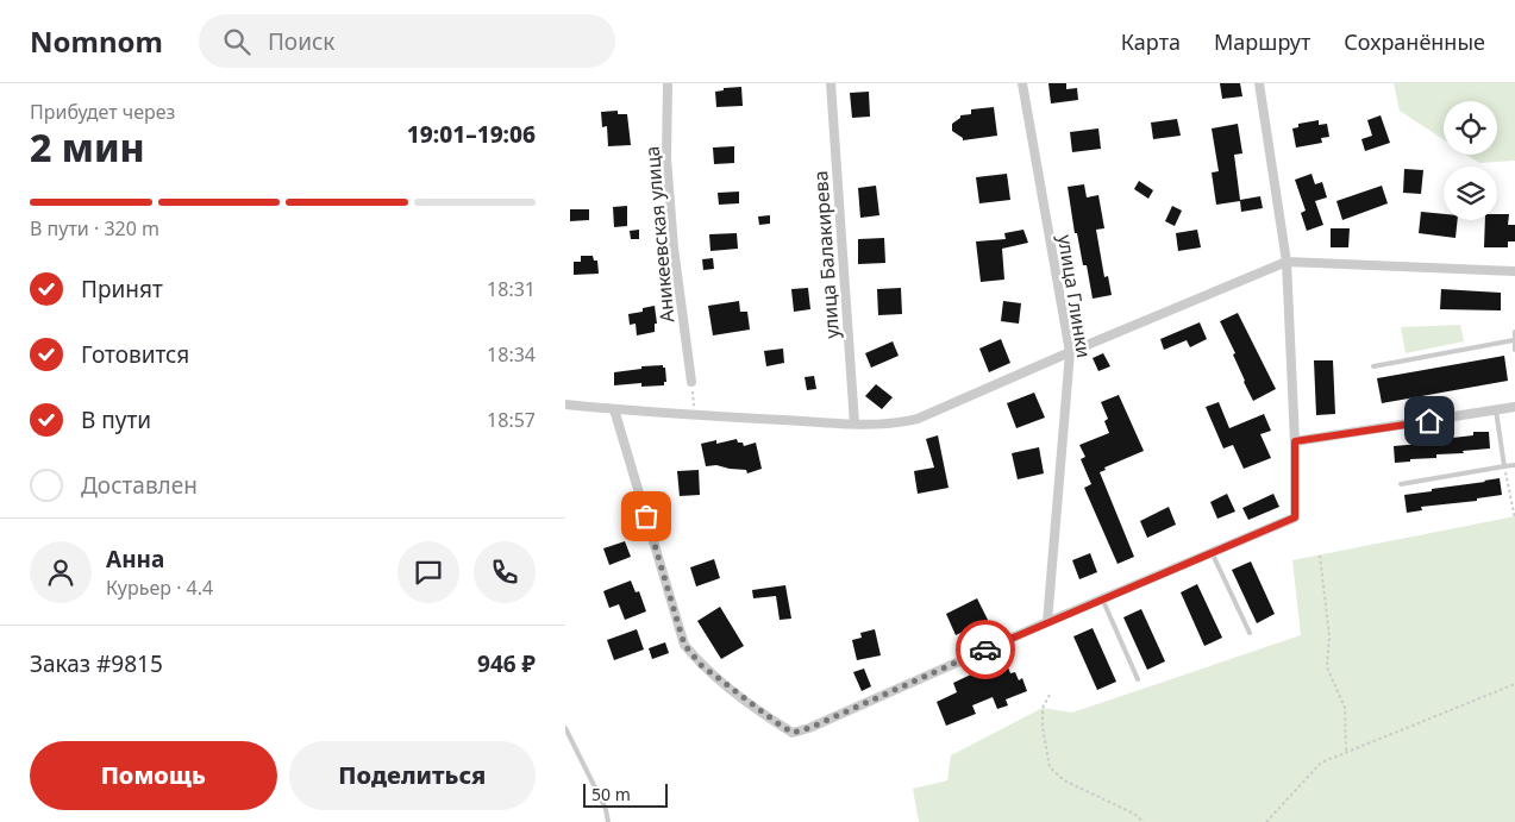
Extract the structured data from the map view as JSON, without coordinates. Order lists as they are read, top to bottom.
{
  "streets": {
    "street": ["Аникеевская улица", "улица Балакирева", "улица Глинки"]
  },
  "scale_bar": "50 m",
  "page": {
    "header": "Nomnom",
    "search": "Поиск",
    "nav": ["Карта", "Маршрут", "Сохранённые"],
    "heading": ["2 мин", "Прибудет через", "19:01–19:06"],
    "panel": [
      "Анна",
      "Курьер · 4.4",
      "Заказ #9815",
      "946 ₽"
    ],
    "bar": "В пути · 320 m",
    "list": [
      ["Принят", "18:31"],
      ["Готовится", "18:34"],
      ["В пути", "18:57"],
      "Доставлен"
    ],
    "buttons": ["Помощь", "Поделиться"],
    "scale": "50 m"
  }
}
